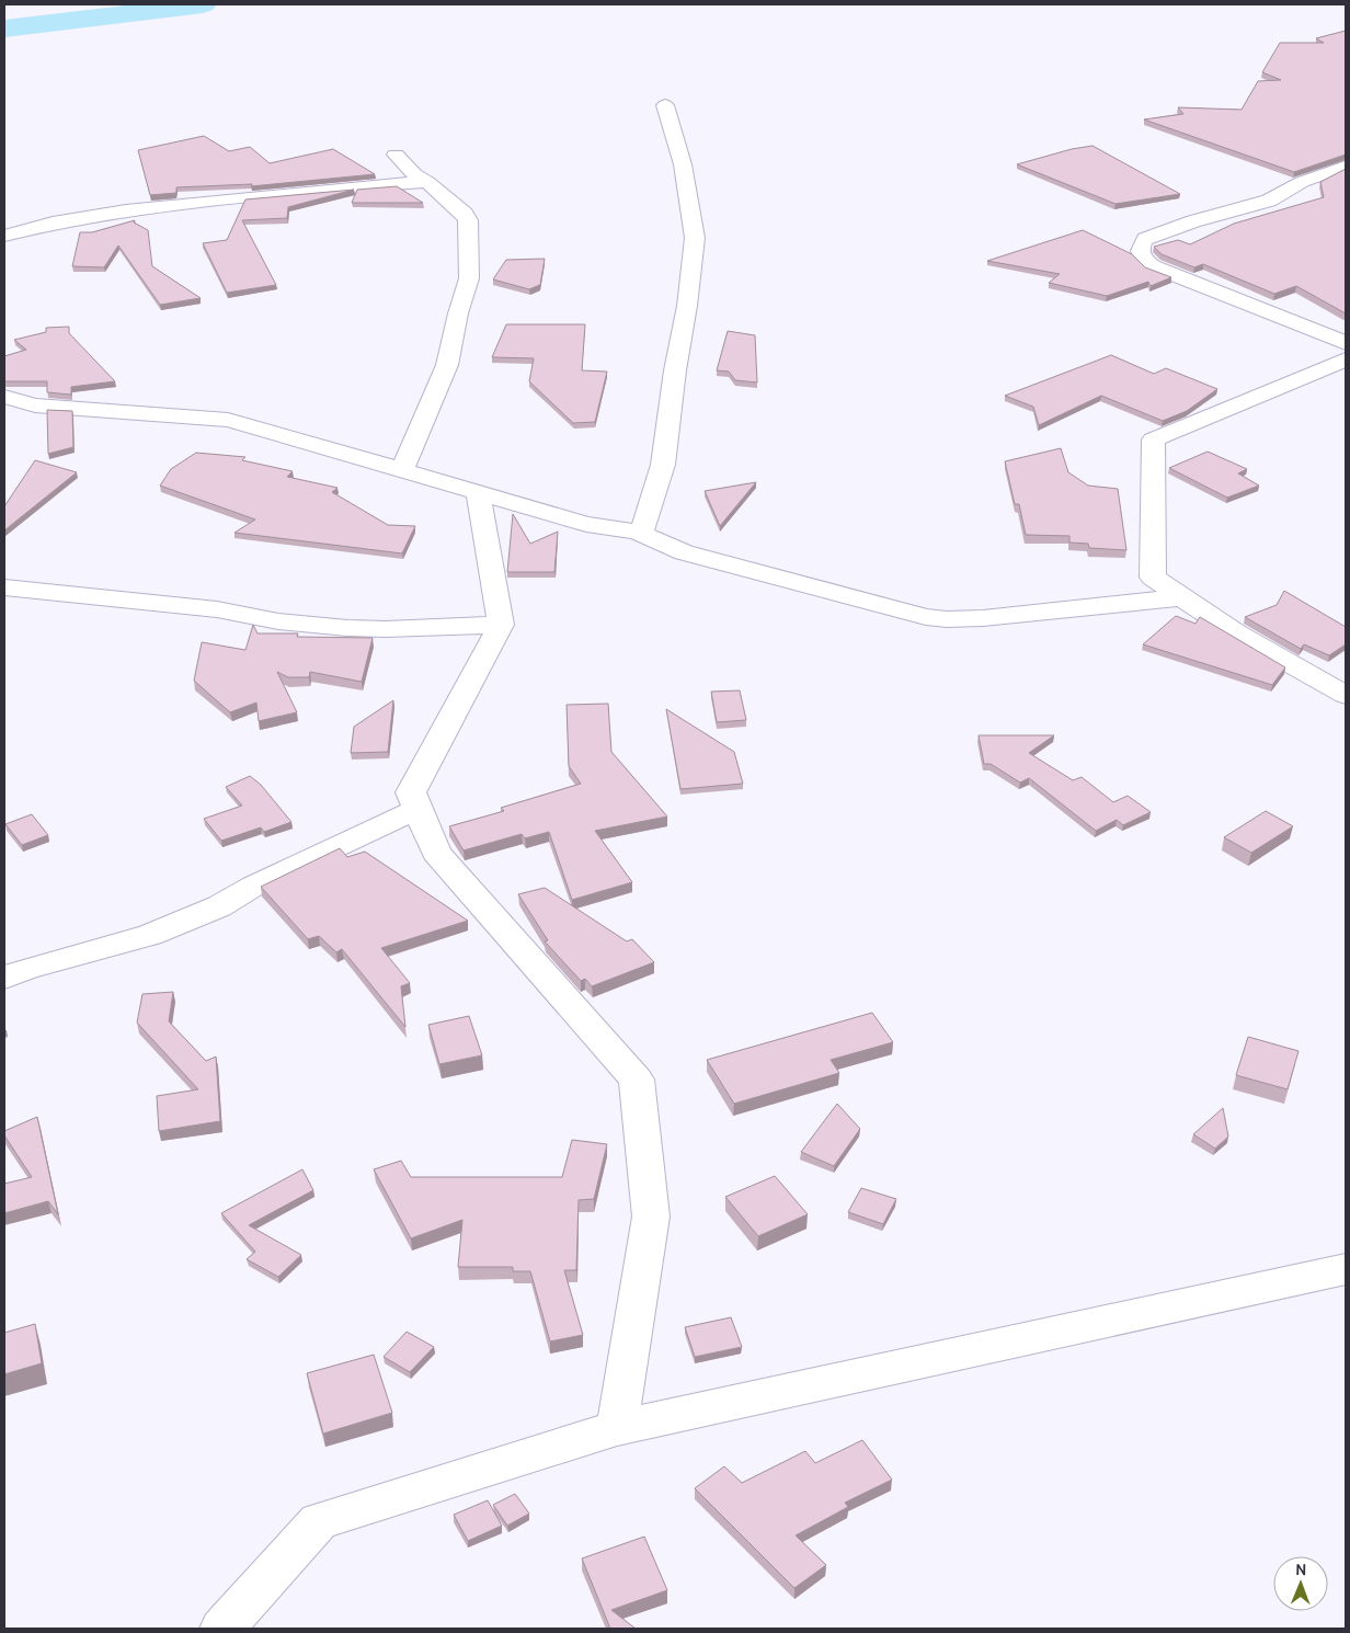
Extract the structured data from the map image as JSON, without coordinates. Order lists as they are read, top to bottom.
{
  "north": "top"
}
